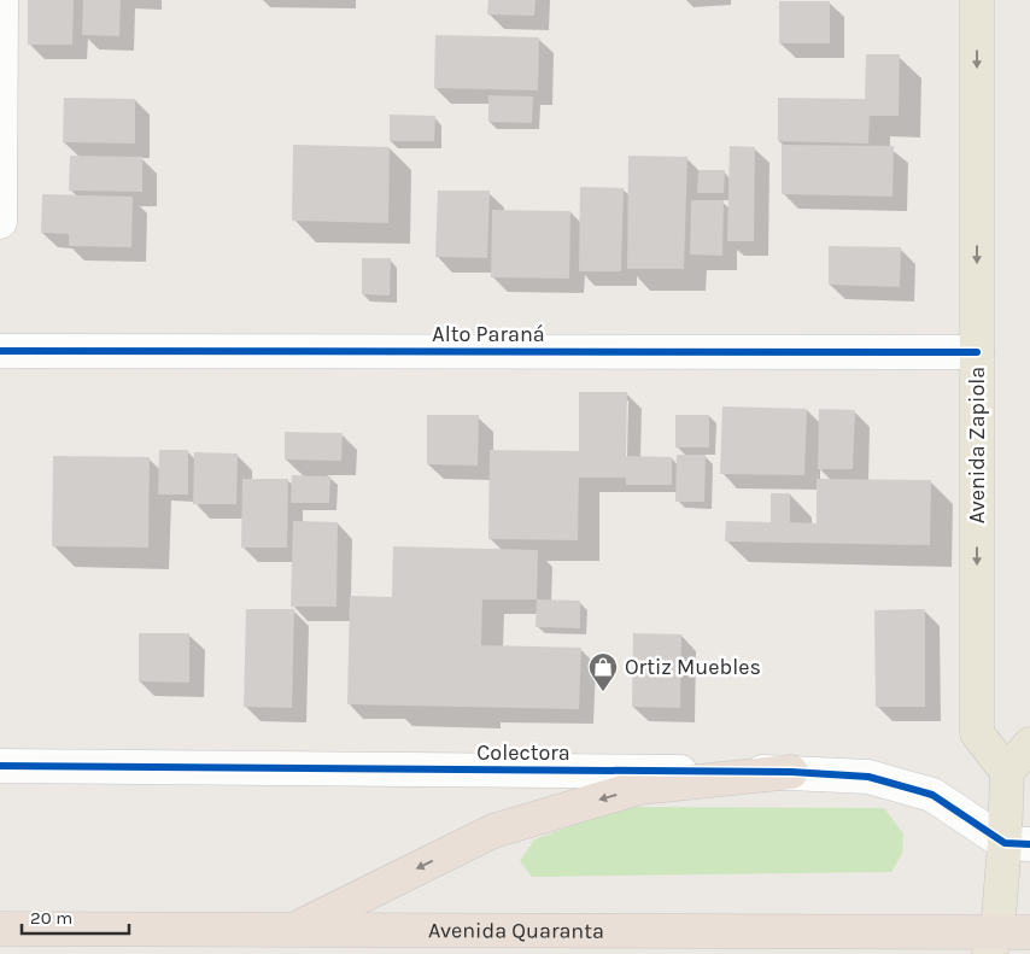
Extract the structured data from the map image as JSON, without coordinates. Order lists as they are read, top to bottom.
{
  "streets": {
    "highway": ["Avenida Quaranta"],
    "main road": ["Avenida Zapiola"],
    "street": ["Alto Paraná", "Colectora"]
  },
  "crossings": [
    ["Alto Paraná", "Avenida Zapiola"]
  ],
  "one_way": ["Avenida Zapiola"],
  "places": {
    "shop": ["Ortiz Muebles"]
  },
  "scale_bar": "20 m"
}
